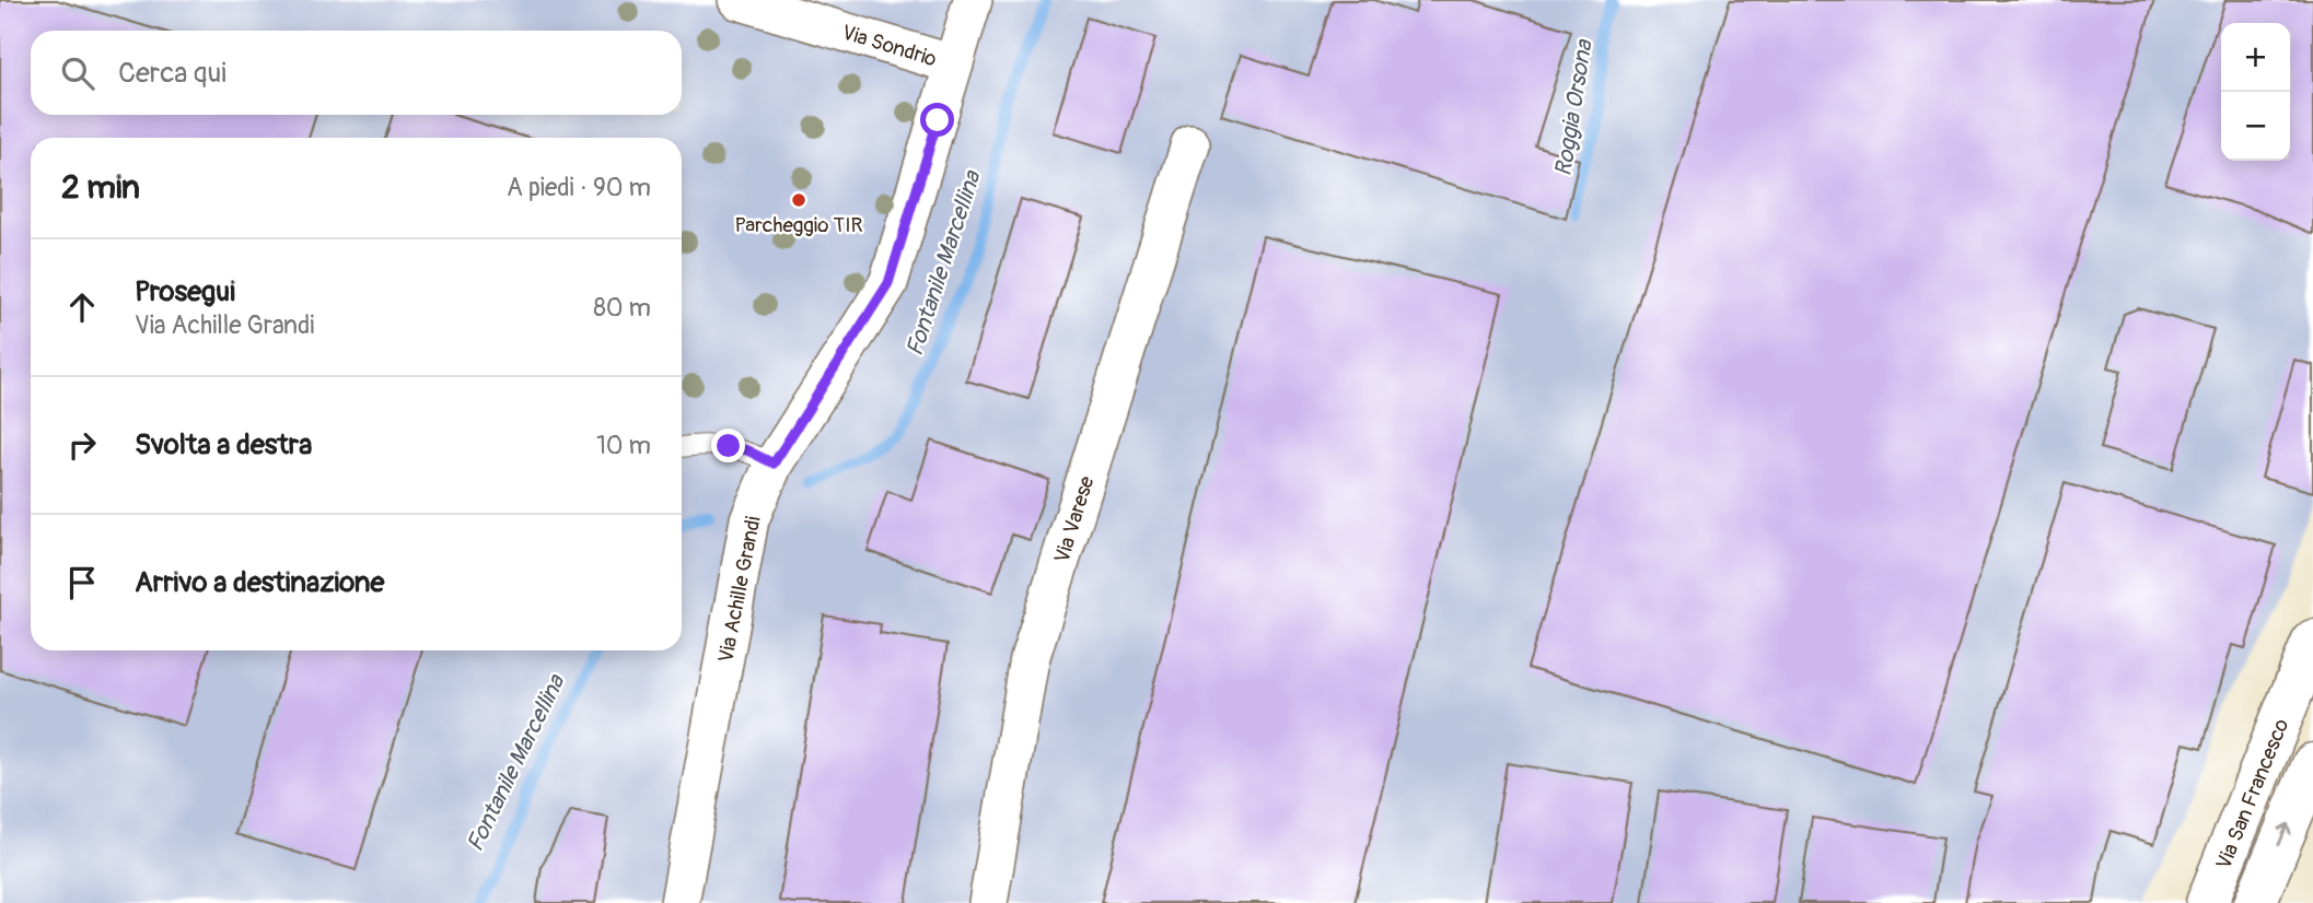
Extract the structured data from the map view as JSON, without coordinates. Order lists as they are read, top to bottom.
{
  "streets": {
    "street": [
      "Via Sondrio",
      "Via Varese",
      "Via Achille Grandi",
      "Via San Francesco"
    ]
  },
  "crossings": [
    ["Via Sondrio", "Via Achille Grandi"]
  ],
  "water": ["Roggia Orsona", "Fontanile Marcellina"],
  "places": ["Parcheggio TIR"],
  "page": {
    "map_buttons": ["+", "−"],
    "search": "Cerca qui",
    "heading": ["2 min", "A piedi · 90 m"],
    "list": [
      ["Prosegui", "Via Achille Grandi", "80 m"],
      ["Svolta a destra", "10 m"],
      "Arrivo a destinazione"
    ]
  }
}
